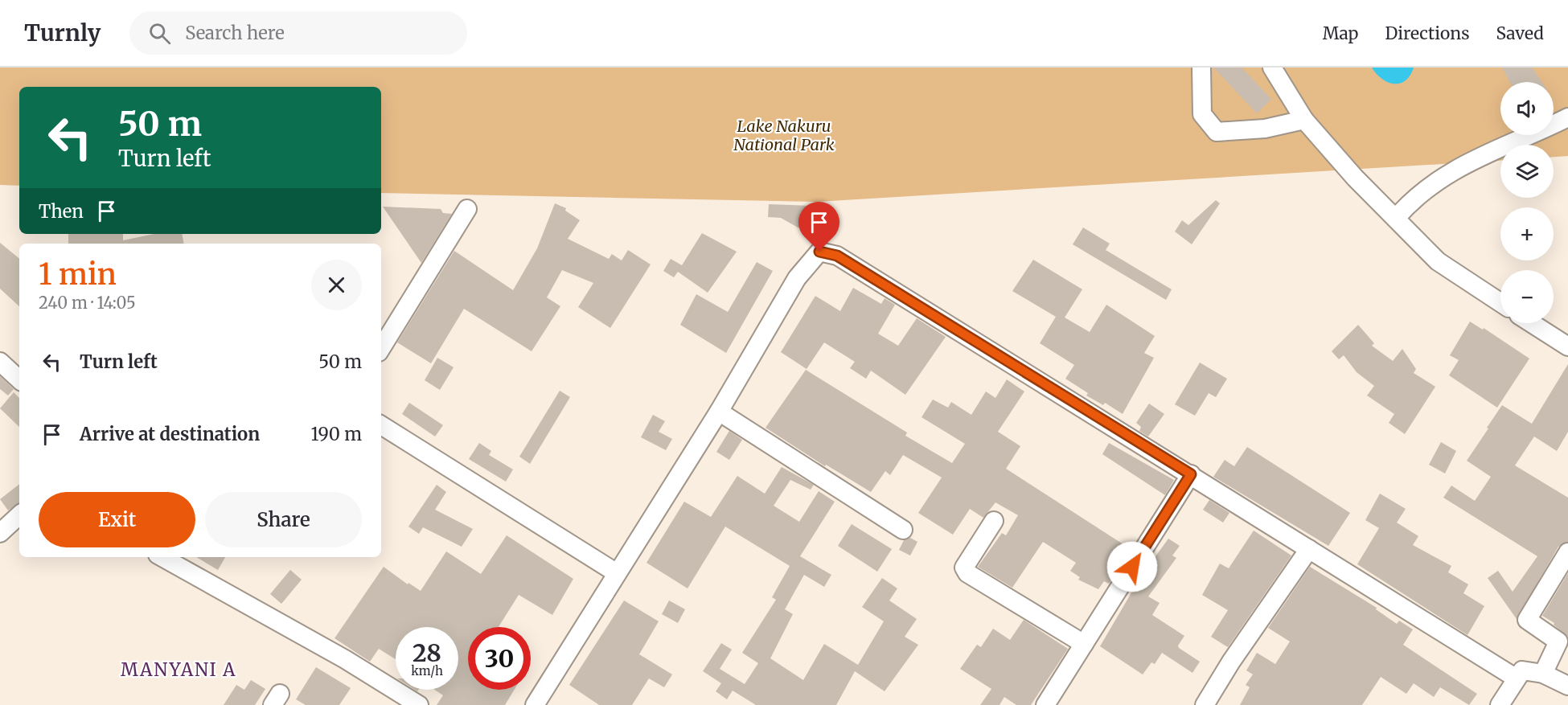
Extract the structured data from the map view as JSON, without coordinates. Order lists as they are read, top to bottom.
{
  "districts": ["MANYANI A"],
  "parks": ["Lake Nakuru National Park"],
  "page": {
    "header": "Turnly",
    "search": "Search here",
    "nav": ["Map", "Directions", "Saved"],
    "map_buttons": ["+", "−"],
    "turn": ["50 m", "Turn left"],
    "then": "Then",
    "heading": ["1 min", "240 m · 14:05"],
    "list": [
      {
        "name": "Turn left",
        "value": "50 m"
      },
      {
        "name": "Arrive at destination",
        "value": "190 m"
      }
    ],
    "buttons": ["Exit", "Share"],
    "speed": "28 km/h",
    "limit": "30"
  }
}
